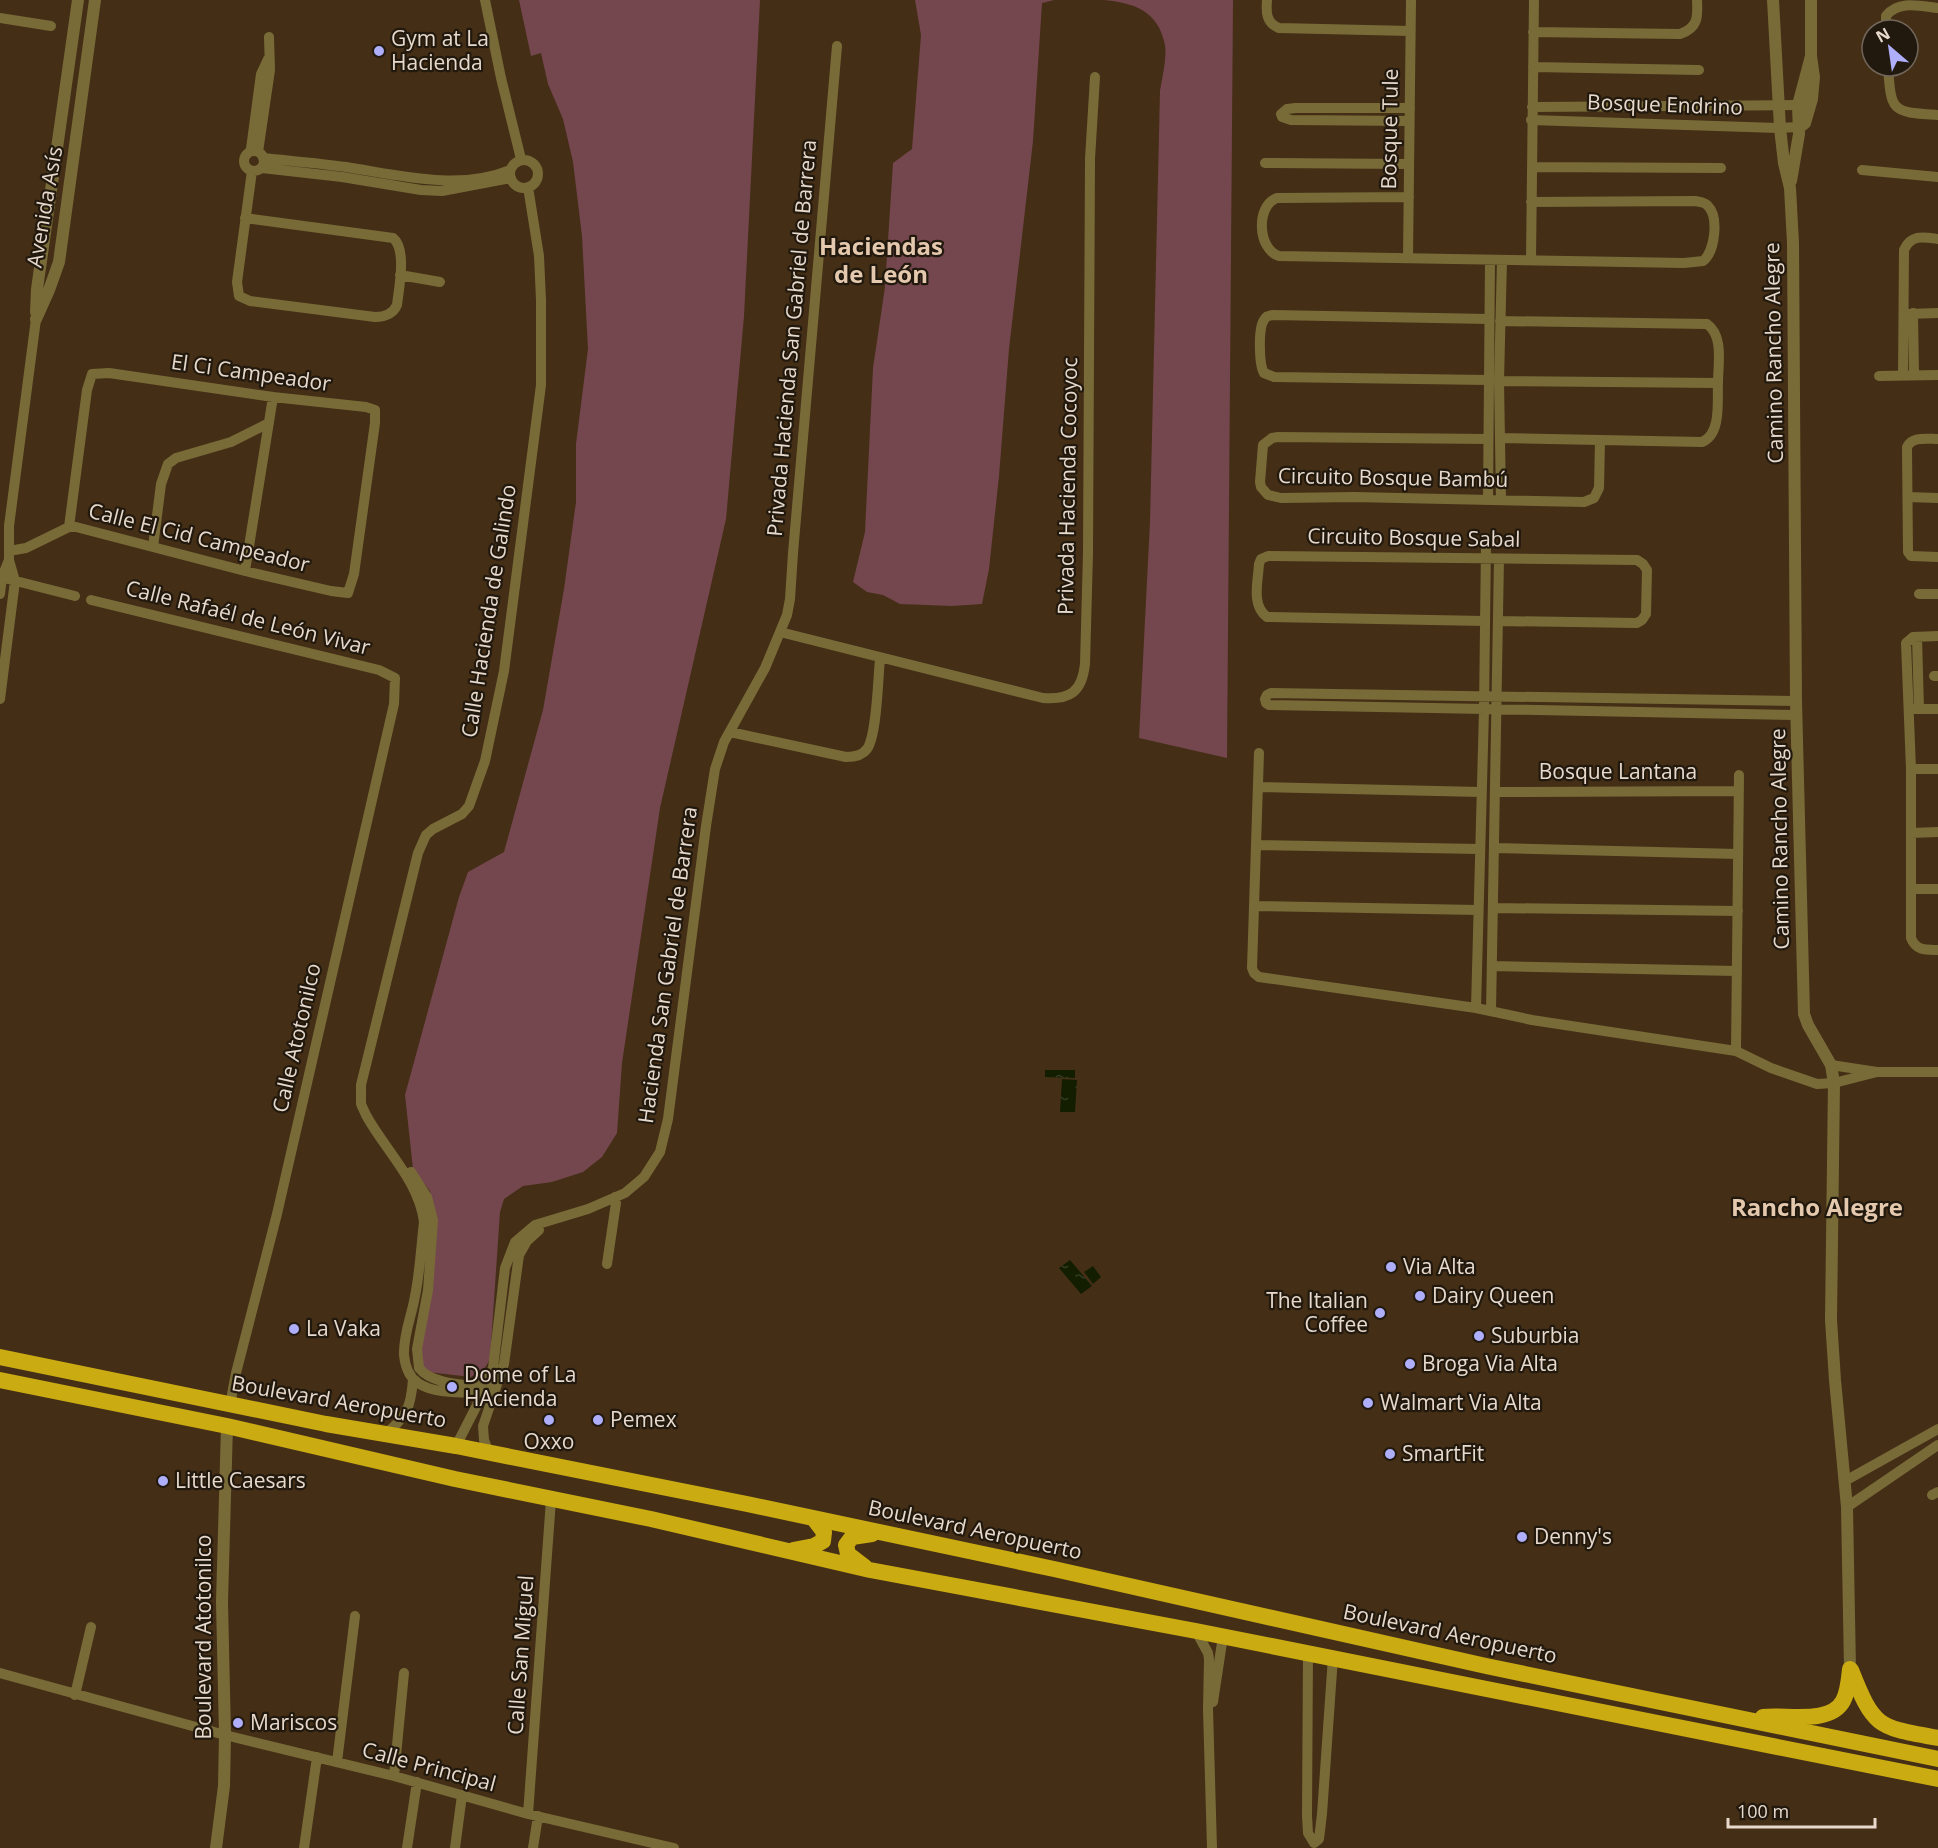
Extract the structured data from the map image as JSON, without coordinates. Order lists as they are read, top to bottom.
{
  "streets": {
    "highway": ["Boulevard Aeropuerto"],
    "street": [
      "Bosque Endrino",
      "Bosque Tule",
      "Avenida Asís",
      "Privada Hacienda San Gabriel de Barrera",
      "Camino Rancho Alegre",
      "El Ci Campeador",
      "Circuito Bosque Bambú",
      "Privada Hacienda Cocoyoc",
      "Calle El Cid Campeador",
      "Circuito Bosque Sabal",
      "Calle Hacienda de Galindo",
      "Calle Rafaél de León Vivar",
      "Bosque Lantana",
      "Hacienda San Gabriel de Barrera",
      "Calle Atotonilco",
      "Boulevard Atotonilco",
      "Calle San Miguel",
      "Calle Principal"
    ]
  },
  "crossings": [
    ["Avenida Asís", "Calle El Cid Campeador"],
    ["Privada Hacienda San Gabriel de Barrera", "Privada Hacienda Cocoyoc"],
    ["Privada Hacienda San Gabriel de Barrera", "Hacienda San Gabriel de Barrera"],
    ["El Ci Campeador", "Calle El Cid Campeador"],
    ["Calle Hacienda de Galindo", "Boulevard Aeropuerto"],
    ["Calle Rafaél de León Vivar", "Calle Atotonilco"],
    ["Calle Atotonilco", "Boulevard Aeropuerto"],
    ["Boulevard Aeropuerto", "Boulevard Atotonilco"],
    ["Boulevard Aeropuerto", "Calle San Miguel"],
    ["Boulevard Atotonilco", "Calle Principal"],
    ["Calle San Miguel", "Calle Principal"]
  ],
  "districts": ["Haciendas de León", "Rancho Alegre"],
  "places": [
    "Gym at La Hacienda",
    "Via Alta",
    "Dairy Queen",
    "The Italian Coffee",
    "La Vaka",
    "Suburbia",
    "Broga Via Alta",
    "Dome of La HAcienda",
    "Walmart Via Alta",
    "Oxxo",
    "Pemex",
    "SmartFit",
    "Little Caesars",
    "Denny's",
    "Mariscos"
  ],
  "scale_bar": "100 m",
  "north": "top left"
}
